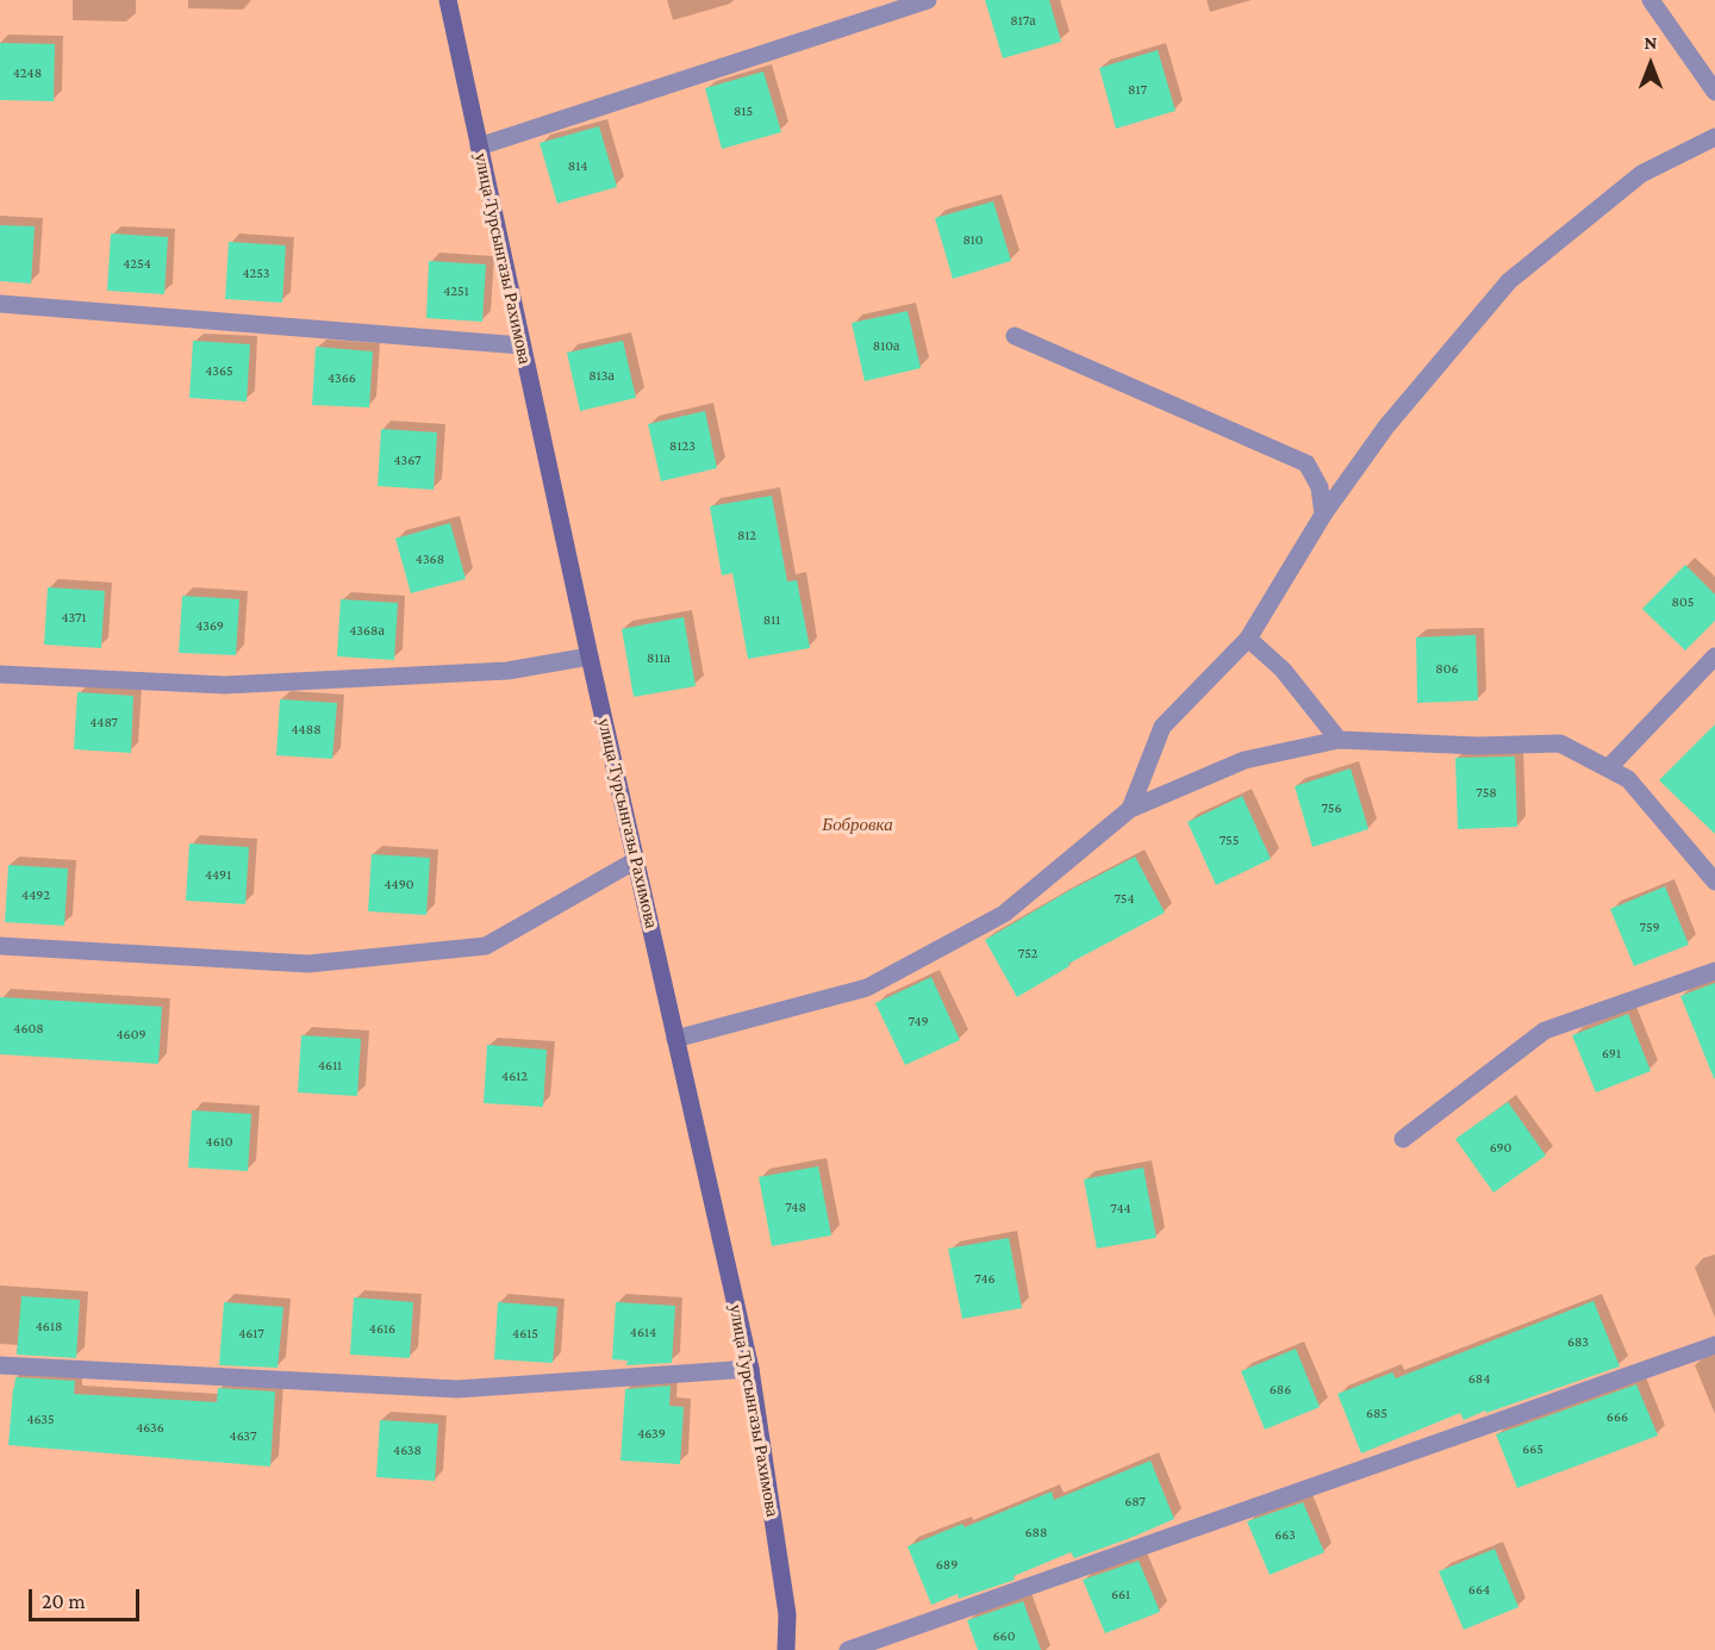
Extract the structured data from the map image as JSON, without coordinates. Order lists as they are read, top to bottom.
{
  "streets": {
    "street": ["улица Турсынгазы Рахимова"]
  },
  "parks": ["Бобровка"],
  "house_numbers": [
    "817а",
    "4248",
    "817",
    "815",
    "814",
    "810",
    "4254",
    "4253",
    "4251",
    "810а",
    "4365",
    "813а",
    "4366",
    "8123",
    "4367",
    "812",
    "4368",
    "805",
    "4371",
    "811",
    "4369",
    "4368а",
    "811а",
    "806",
    "4487",
    "4488",
    "758",
    "756",
    "755",
    "4491",
    "4490",
    "4492",
    "754",
    "759",
    "752",
    "749",
    "4608",
    "4609",
    "691",
    "4611",
    "4612",
    "4610",
    "690",
    "748",
    "744",
    "746",
    "4618",
    "4616",
    "4614",
    "4617",
    "4615",
    "683",
    "684",
    "686",
    "685",
    "666",
    "4635",
    "4636",
    "4639",
    "4637",
    "665",
    "4638",
    "687",
    "688",
    "663",
    "689",
    "664",
    "661",
    "660"
  ],
  "scale_bar": "20 m",
  "north": "top"
}
